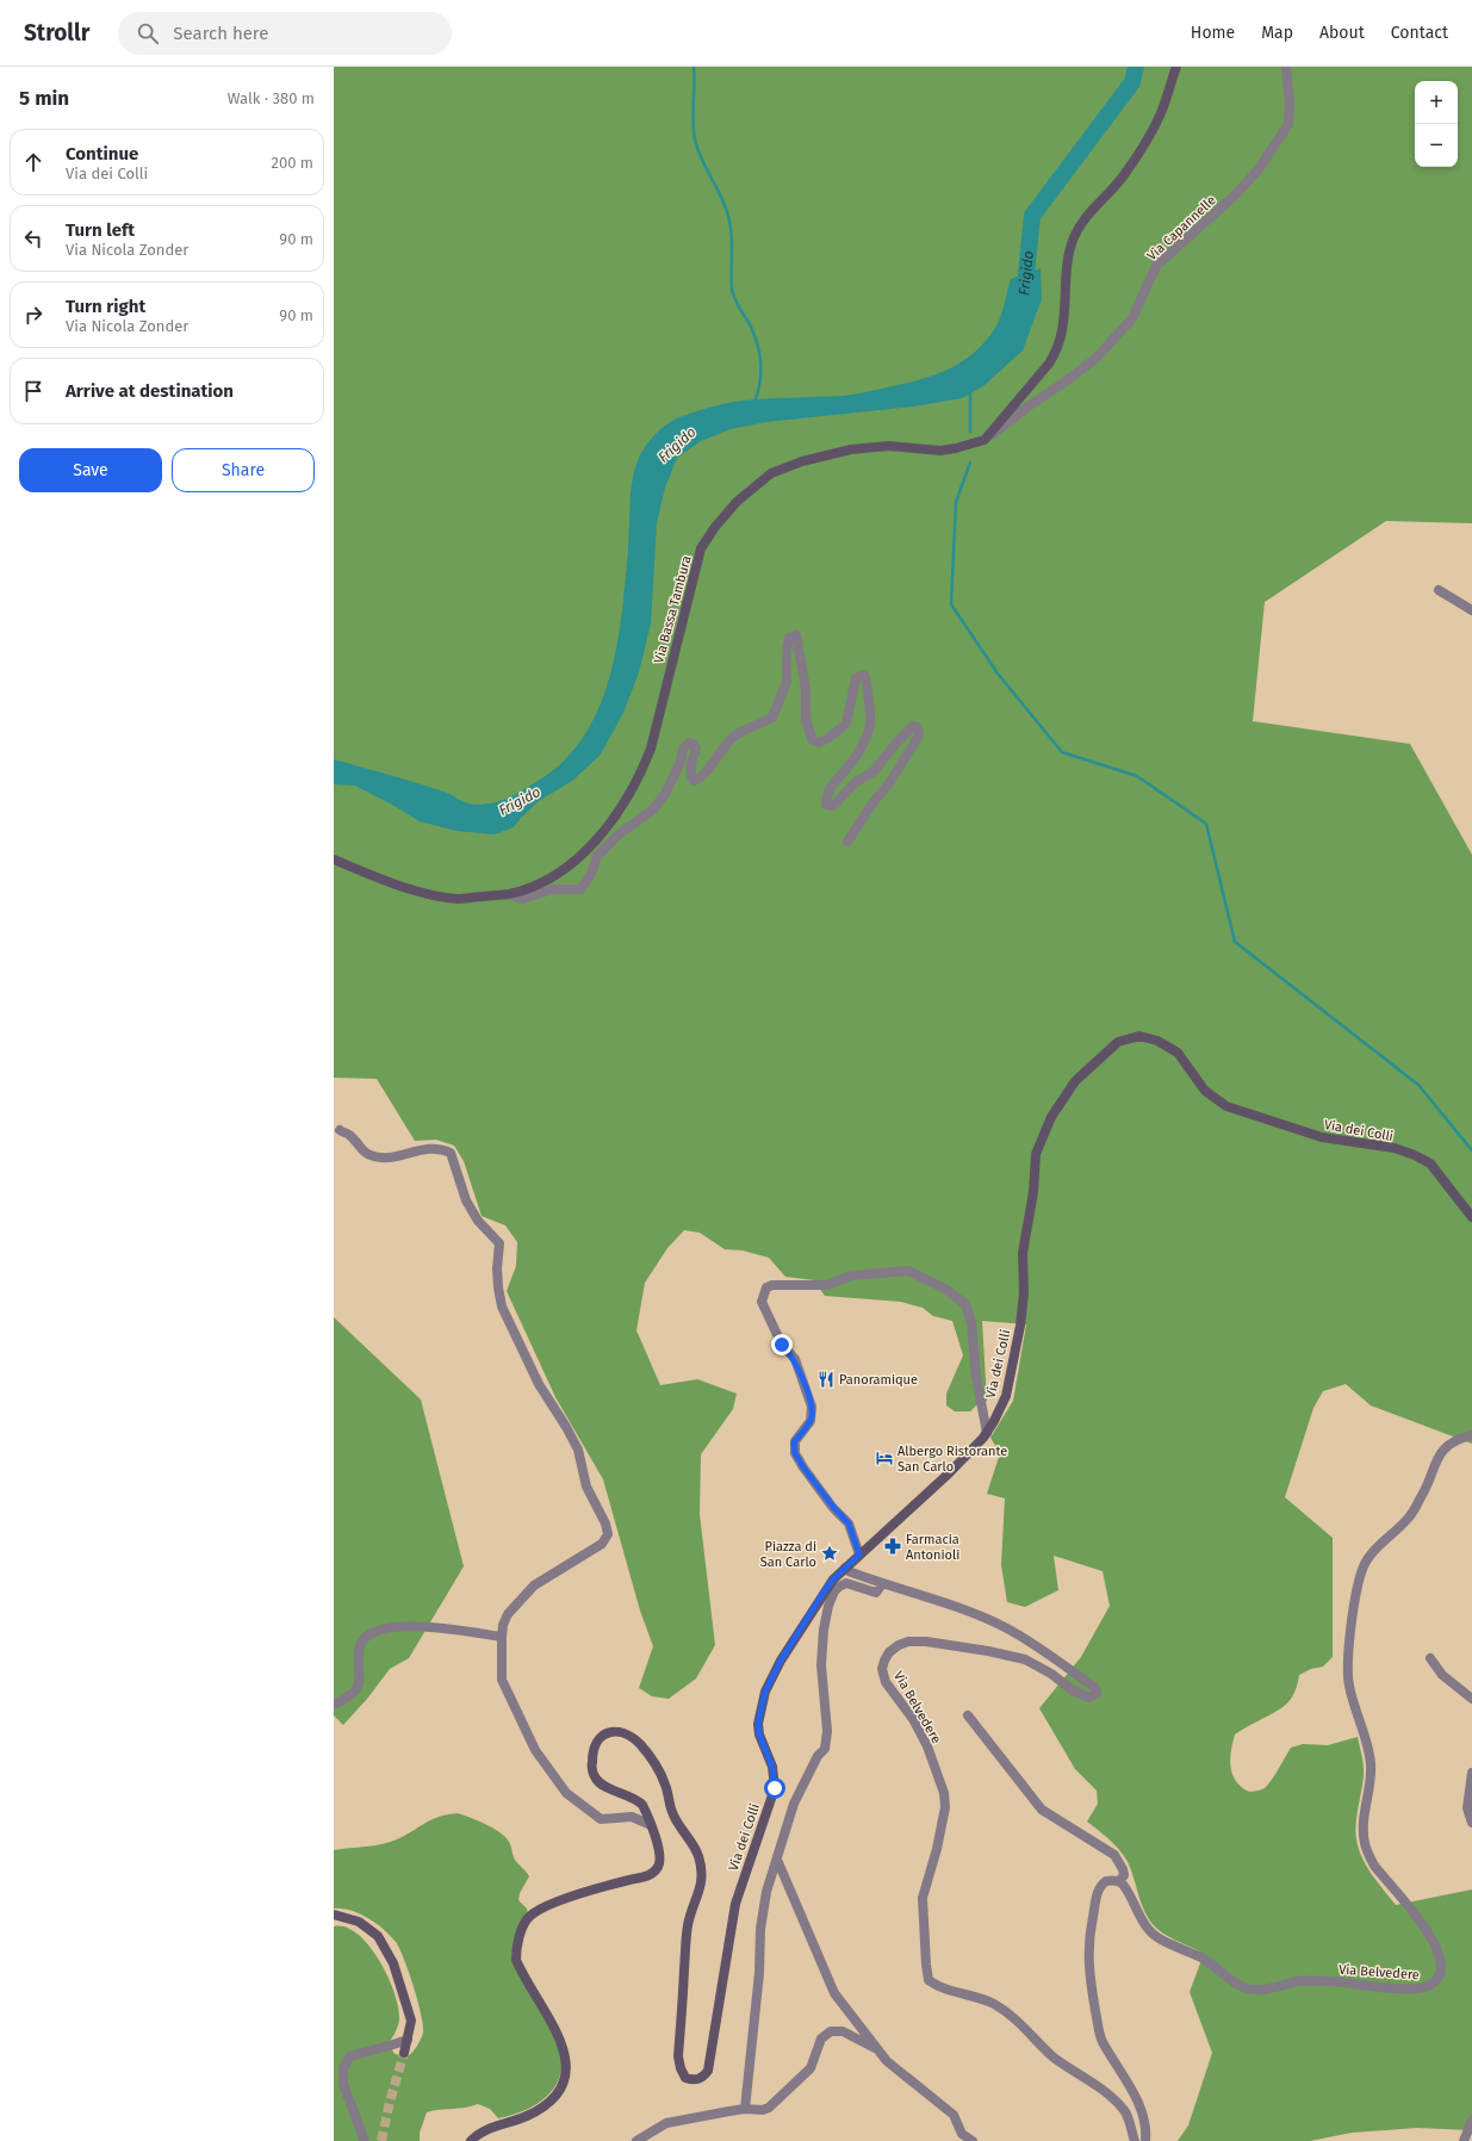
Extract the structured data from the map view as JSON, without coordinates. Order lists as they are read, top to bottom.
{
  "streets": {
    "street": [
      "Via Capannelle",
      "Via Bassa Tambura",
      "Via dei Colli",
      "Via Belvedere"
    ]
  },
  "crossings": [
    ["Via Capannelle", "Via Bassa Tambura"],
    ["Via dei Colli", "Via Belvedere"]
  ],
  "water": ["Frigido"],
  "places": {
    "restaurant": ["Panoramique"],
    "hotel": ["Albergo Ristorante San Carlo"],
    "pharmacy": ["Farmacia Antonioli"],
    "place": ["Piazza di San Carlo"]
  },
  "page": {
    "header": "Strollr",
    "search": "Search here",
    "nav": [
      "Home",
      "Map",
      "About",
      "Contact"
    ],
    "heading": ["5 min", "Walk · 380 m"],
    "map_buttons": ["+", "−"],
    "list": [
      ["Continue", "Via dei Colli", "200 m"],
      ["Turn left", "Via Nicola Zonder", "90 m"],
      ["Turn right", "Via Nicola Zonder", "90 m"],
      "Arrive at destination"
    ],
    "buttons": ["Save", "Share"]
  }
}
